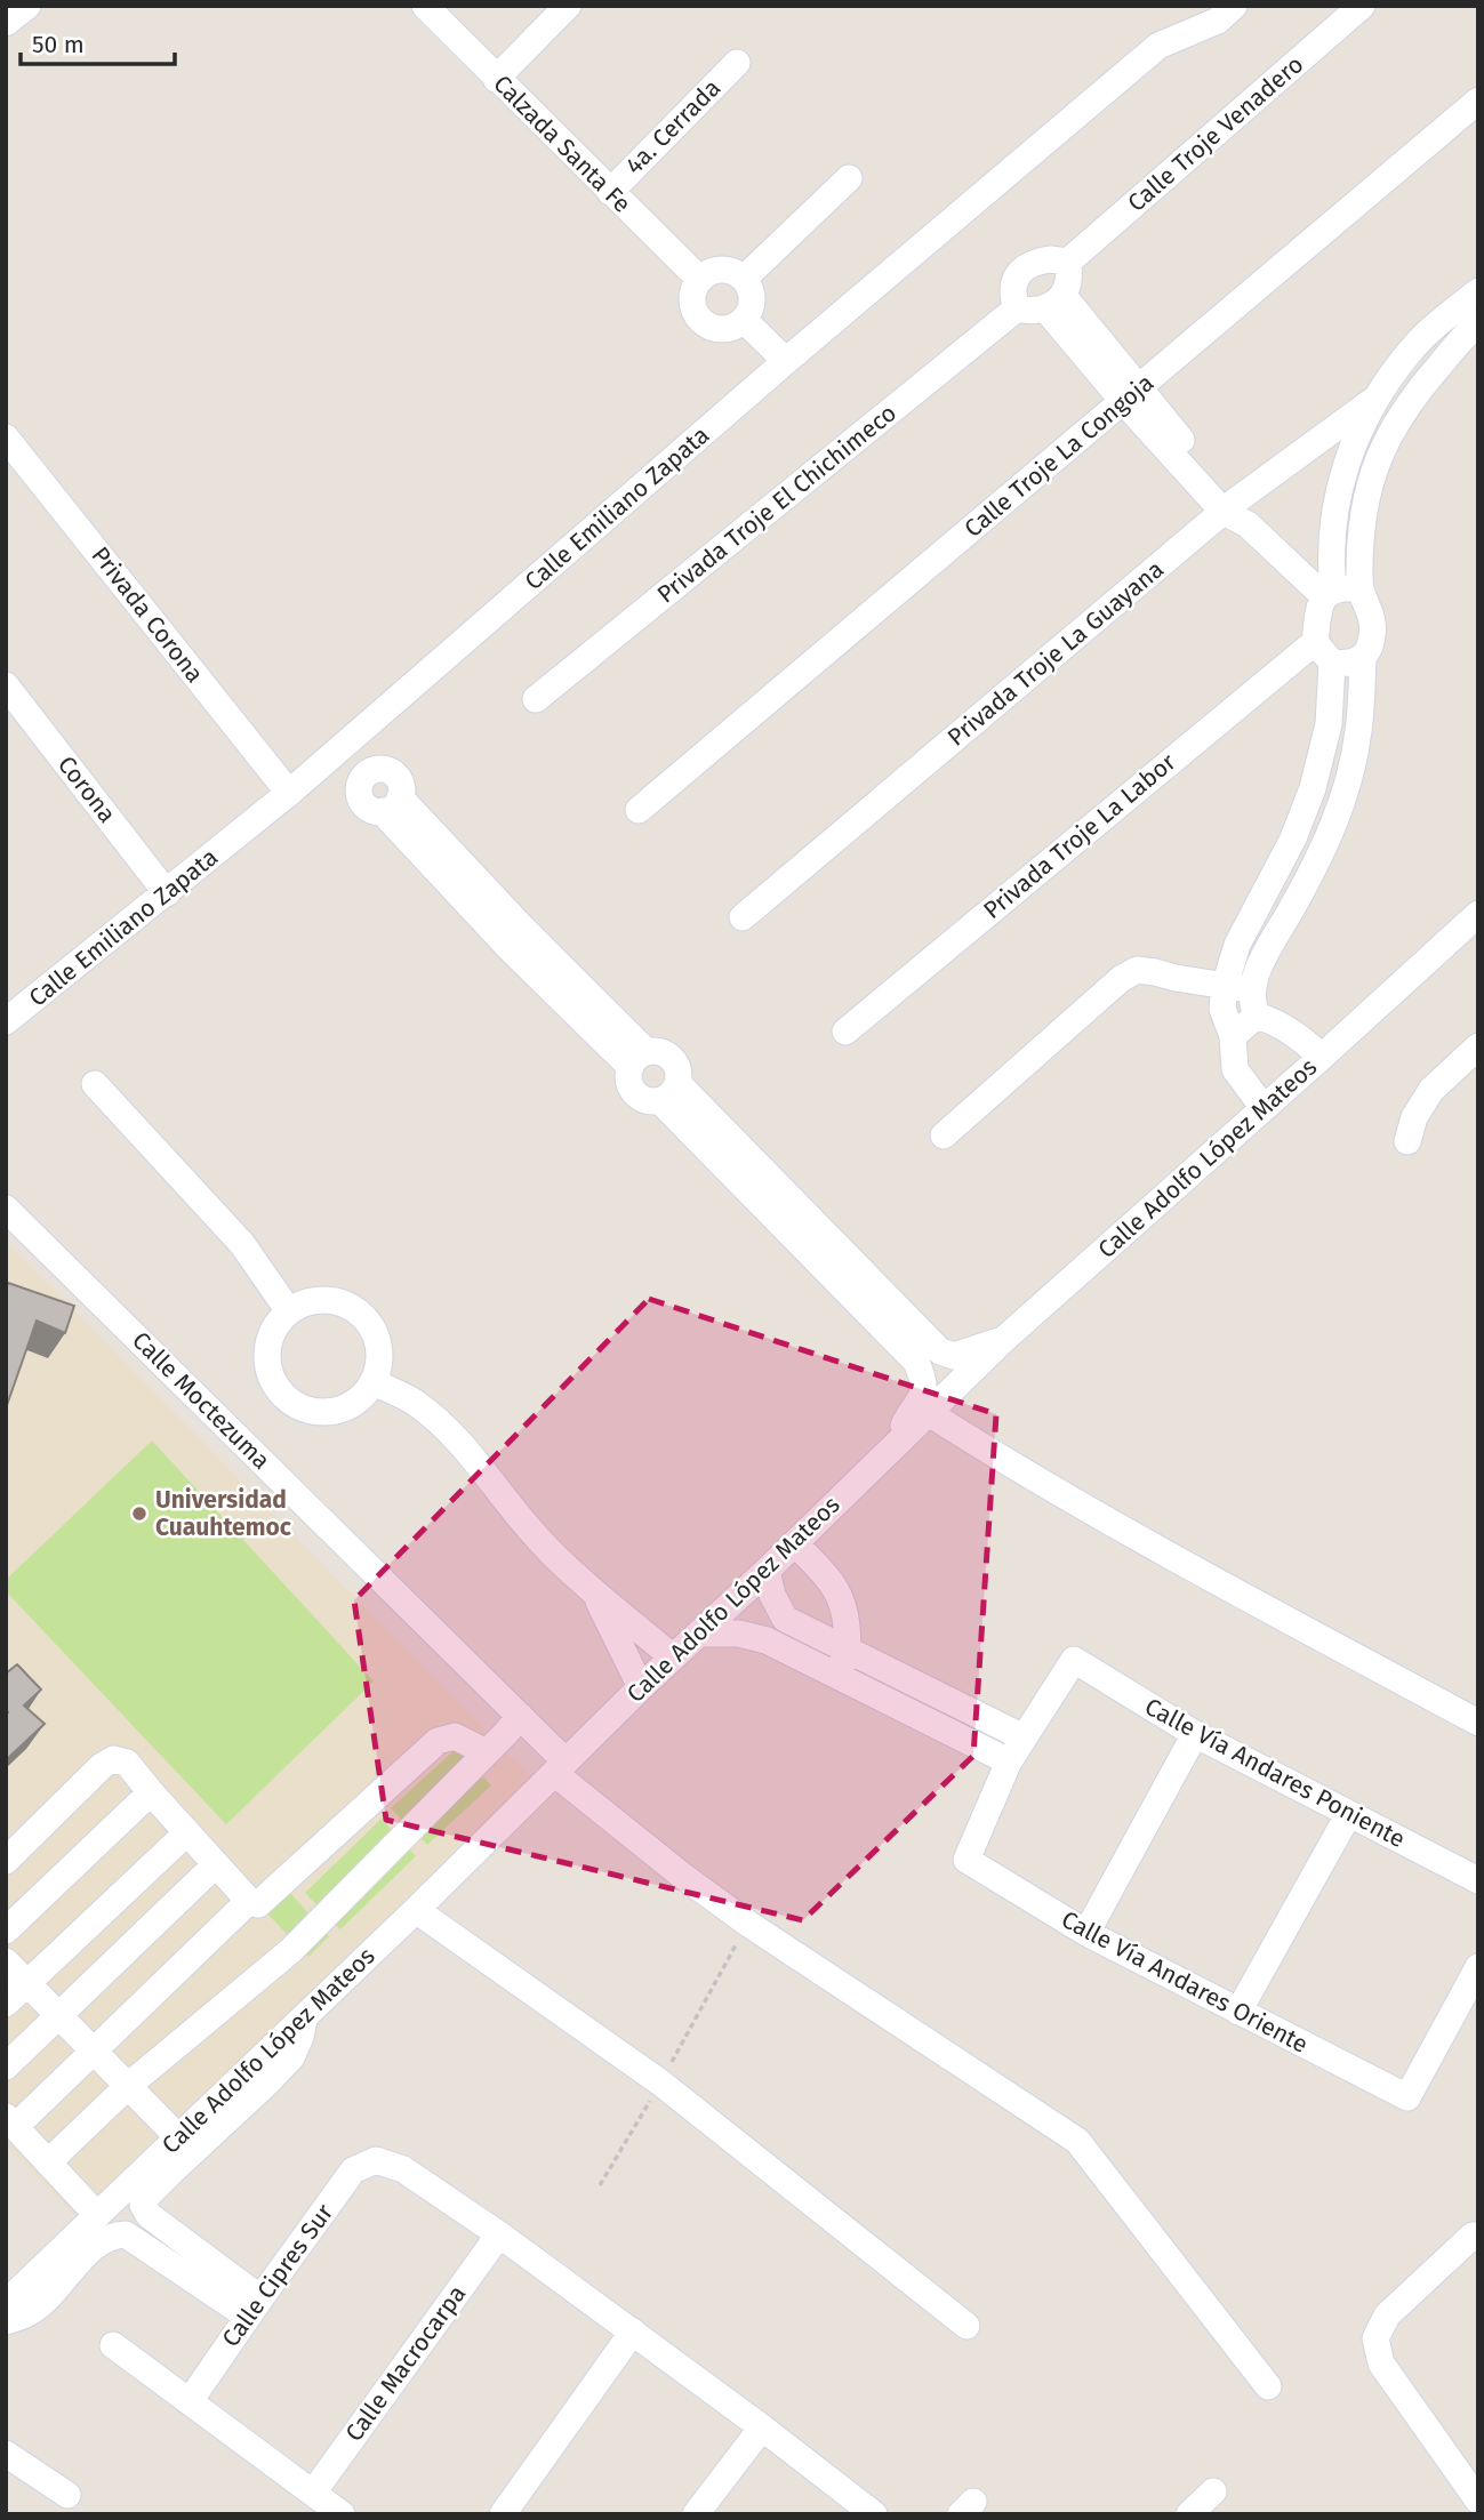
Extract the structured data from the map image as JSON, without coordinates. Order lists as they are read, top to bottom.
{
  "streets": {
    "street": [
      "4a. Cerrada",
      "Calle Troje Venadero",
      "Calzada Santa Fe",
      "Calle Troje La Congoja",
      "Privada Troje El Chichimeco",
      "Calle Emiliano Zapata",
      "Privada Corona",
      "Privada Troje La Guayana",
      "Corona",
      "Privada Troje La Labor",
      "Calle Adolfo López Mateos",
      "Calle Moctezuma",
      "Calle Vía Andares Poniente",
      "Calle Vía Andares Oriente",
      "Calle Cipres Sur",
      "Calle Macrocarpa"
    ]
  },
  "crossings": [
    ["4a. Cerrada", "Calzada Santa Fe"],
    ["Calle Troje Venadero", "Privada Troje El Chichimeco"],
    ["Calle Emiliano Zapata", "Privada Corona"],
    ["Calle Emiliano Zapata", "Corona"],
    ["Calle Adolfo López Mateos", "Calle Moctezuma"],
    ["Calle Cipres Sur", "Calle Macrocarpa"]
  ],
  "places": ["Universidad Cuauhtemoc"],
  "scale_bar": "50 m"
}
